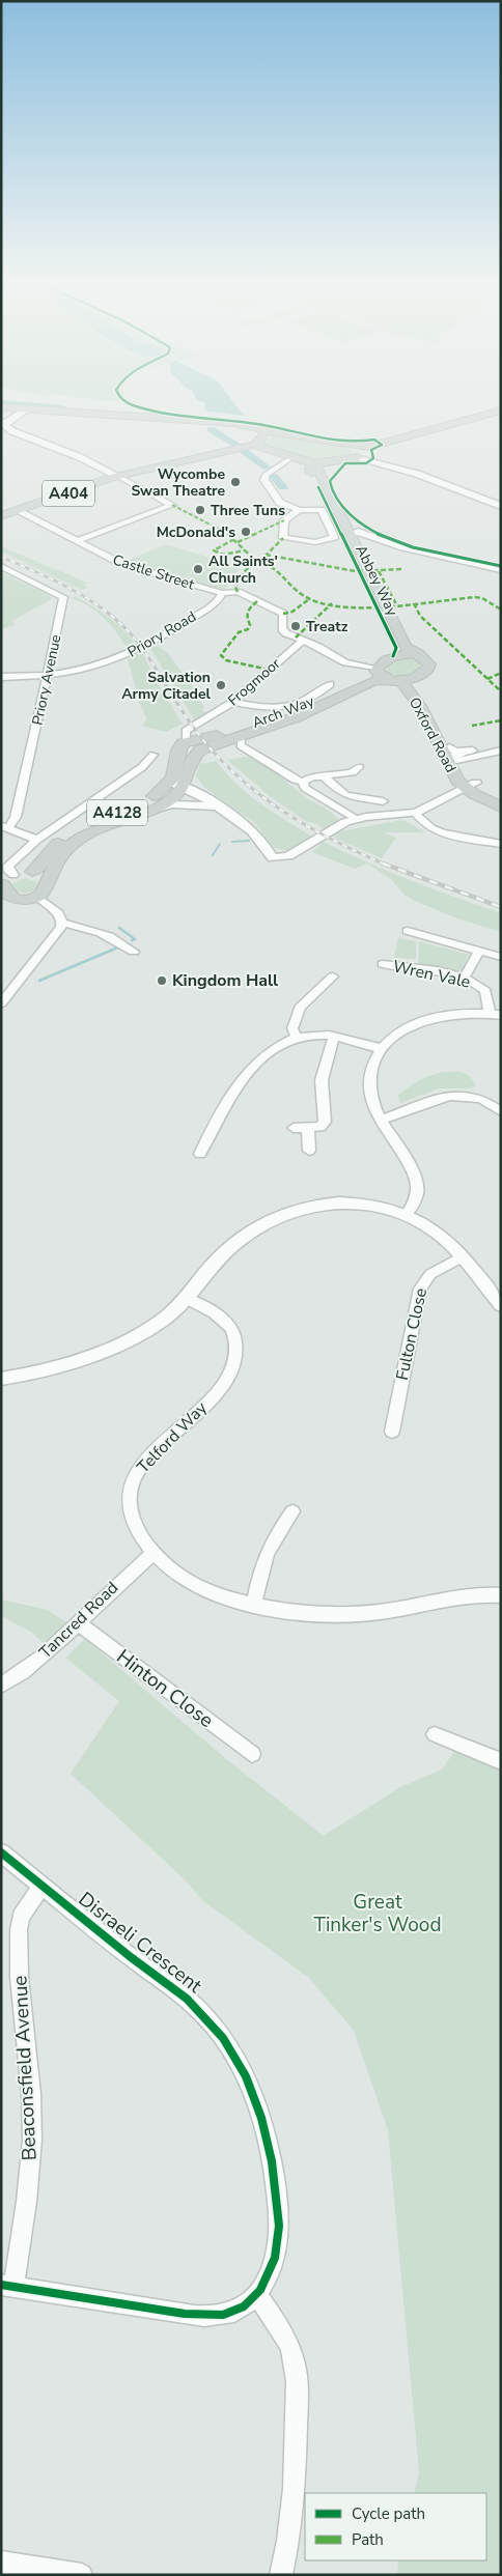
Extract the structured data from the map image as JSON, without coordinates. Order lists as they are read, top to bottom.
{
  "streets": {
    "main road": [
      "A404",
      "Abbey Way",
      "Arch Way",
      "Oxford Road",
      "A4128"
    ],
    "street": [
      "Castle Street",
      "Priory Road",
      "Priory Avenue",
      "Frogmoor",
      "Wren Vale",
      "Fulton Close",
      "Telford Way",
      "Tancred Road",
      "Hinton Close",
      "Disraeli Crescent",
      "Beaconsfield Avenue"
    ]
  },
  "crossings": [
    ["A404", "Castle Street"],
    ["Castle Street", "Priory Road"],
    ["Castle Street", "Frogmoor"],
    ["Abbey Way", "Oxford Road"],
    ["Priory Road", "Priory Avenue"],
    ["Frogmoor", "Arch Way"],
    ["Arch Way", "A4128"],
    ["Telford Way", "Tancred Road"],
    ["Tancred Road", "Hinton Close"],
    ["Disraeli Crescent", "Beaconsfield Avenue"]
  ],
  "parks": ["Great Tinker's Wood"],
  "places": [
    "Wycombe Swan Theatre",
    "Three Tuns",
    "McDonald's",
    "All Saints' Church",
    "Treatz",
    "Salvation Army Citadel",
    "Kingdom Hall"
  ],
  "legend": ["Cycle path", "Path"]
}
